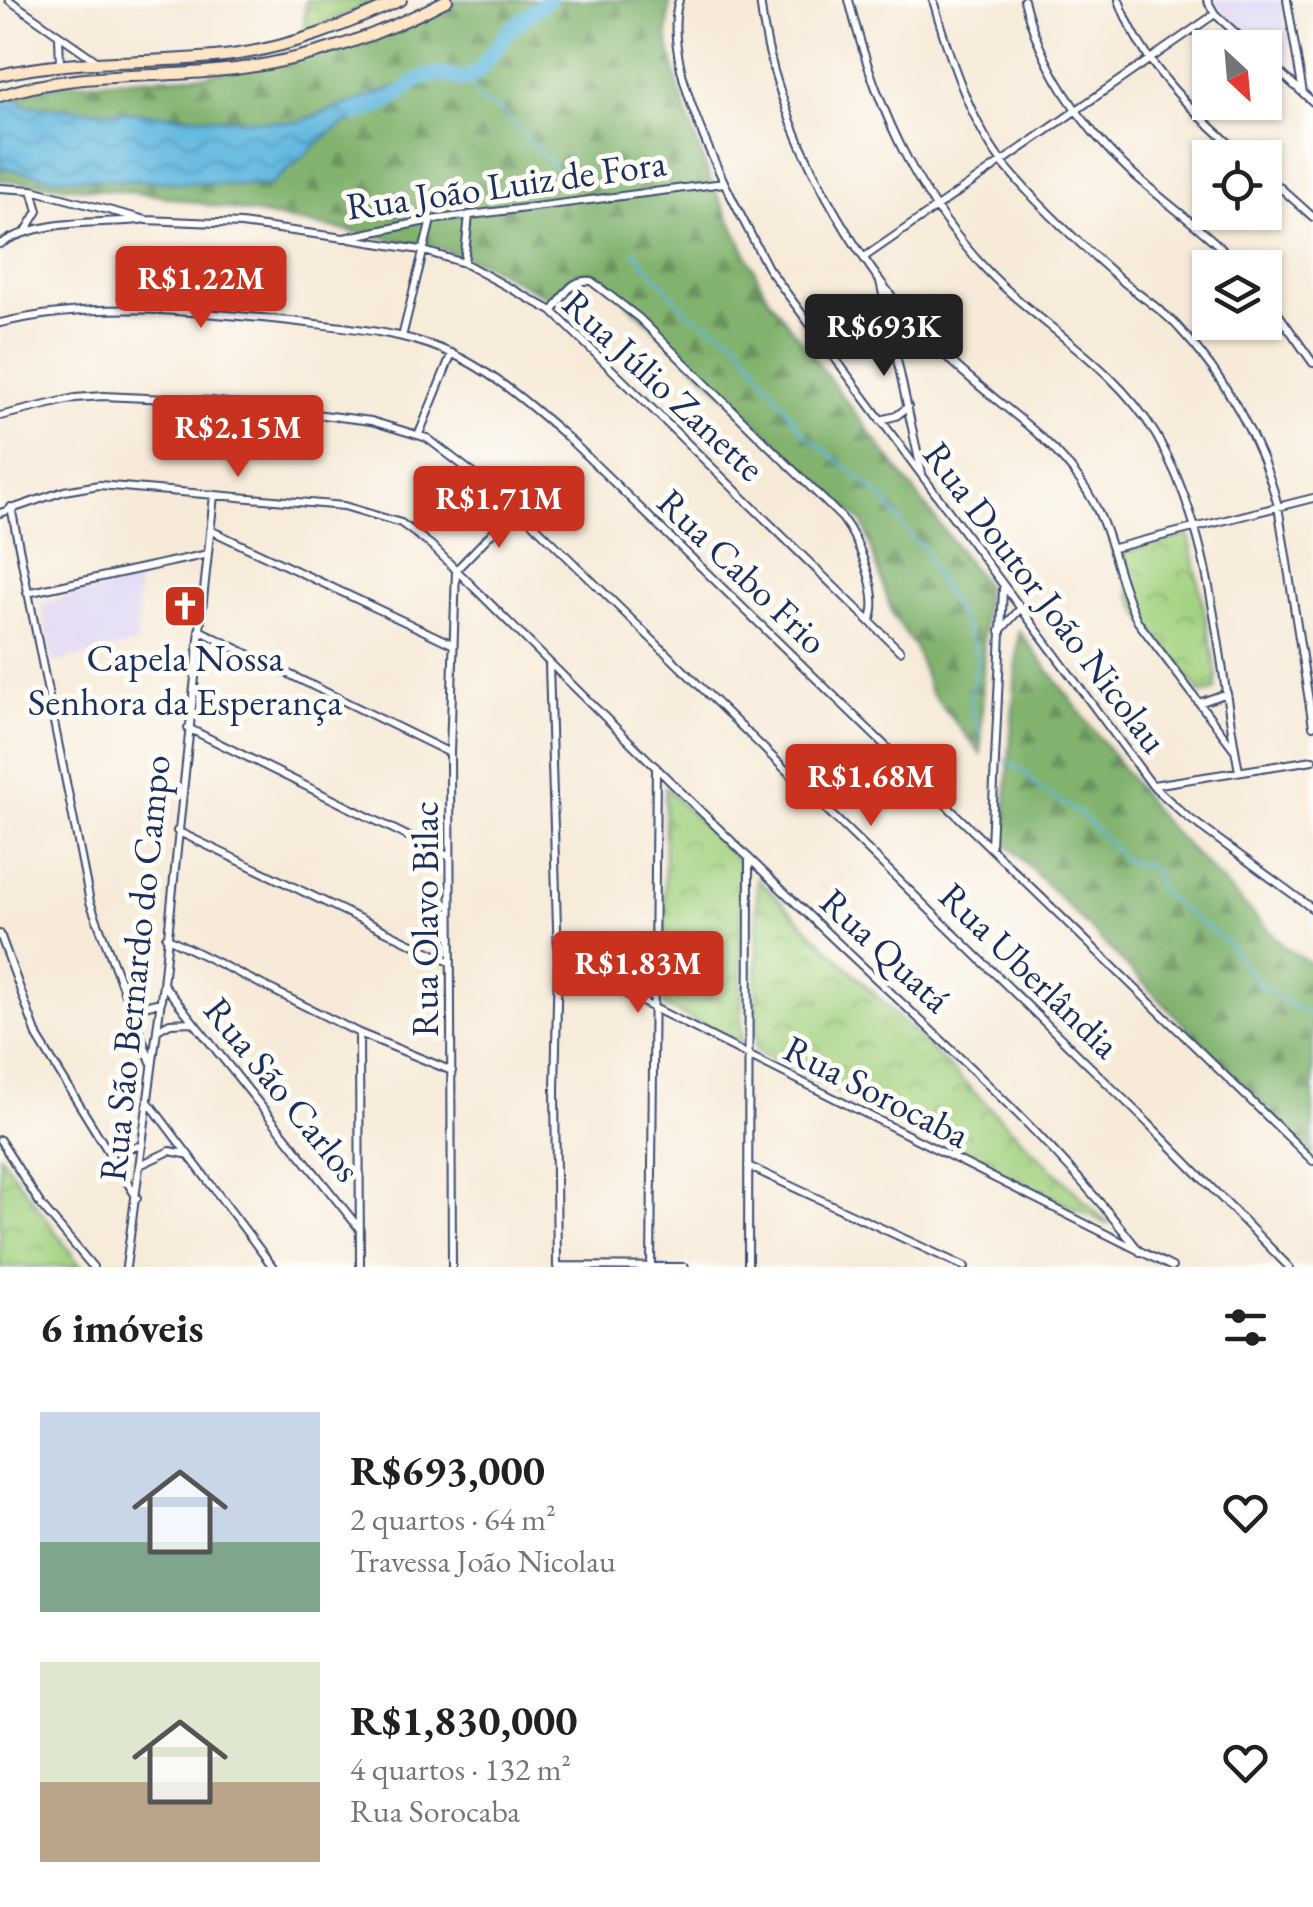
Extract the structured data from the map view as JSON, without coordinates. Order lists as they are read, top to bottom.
{
  "streets": {
    "street": [
      "Rua João Luiz de Fora",
      "Rua Júlio Zanette",
      "Rua Cabo Frio",
      "Rua Doutor João Nicolau",
      "Rua Olavo Bilac",
      "Rua Quatá",
      "Rua São Bernardo do Campo",
      "Rua Uberlândia",
      "Rua São Carlos",
      "Rua Sorocaba"
    ]
  },
  "crossings": [
    ["Rua João Luiz de Fora", "Rua Júlio Zanette"],
    ["Rua João Luiz de Fora", "Rua Doutor João Nicolau"],
    ["Rua Olavo Bilac", "Rua Quatá"],
    ["Rua Quatá", "Rua São Bernardo do Campo"],
    ["Rua Quatá", "Rua Sorocaba"],
    ["Rua São Bernardo do Campo", "Rua São Carlos"]
  ],
  "places": {
    "church": ["Capela Nossa Senhora da Esperança"]
  },
  "north": "bottom right",
  "page": {
    "price": [
      "R$1.22M",
      "R$693K",
      "R$2.15M",
      "R$1.71M",
      "R$1.68M",
      "R$1.83M"
    ],
    "heading": "6 imóveis",
    "list": [
      {
        "name": "R$693,000",
        "note": "2 quartos · 64 m² · Travessa João Nicolau"
      },
      {
        "name": "R$1,830,000",
        "note": "4 quartos · 132 m² · Rua Sorocaba"
      }
    ]
  }
}
